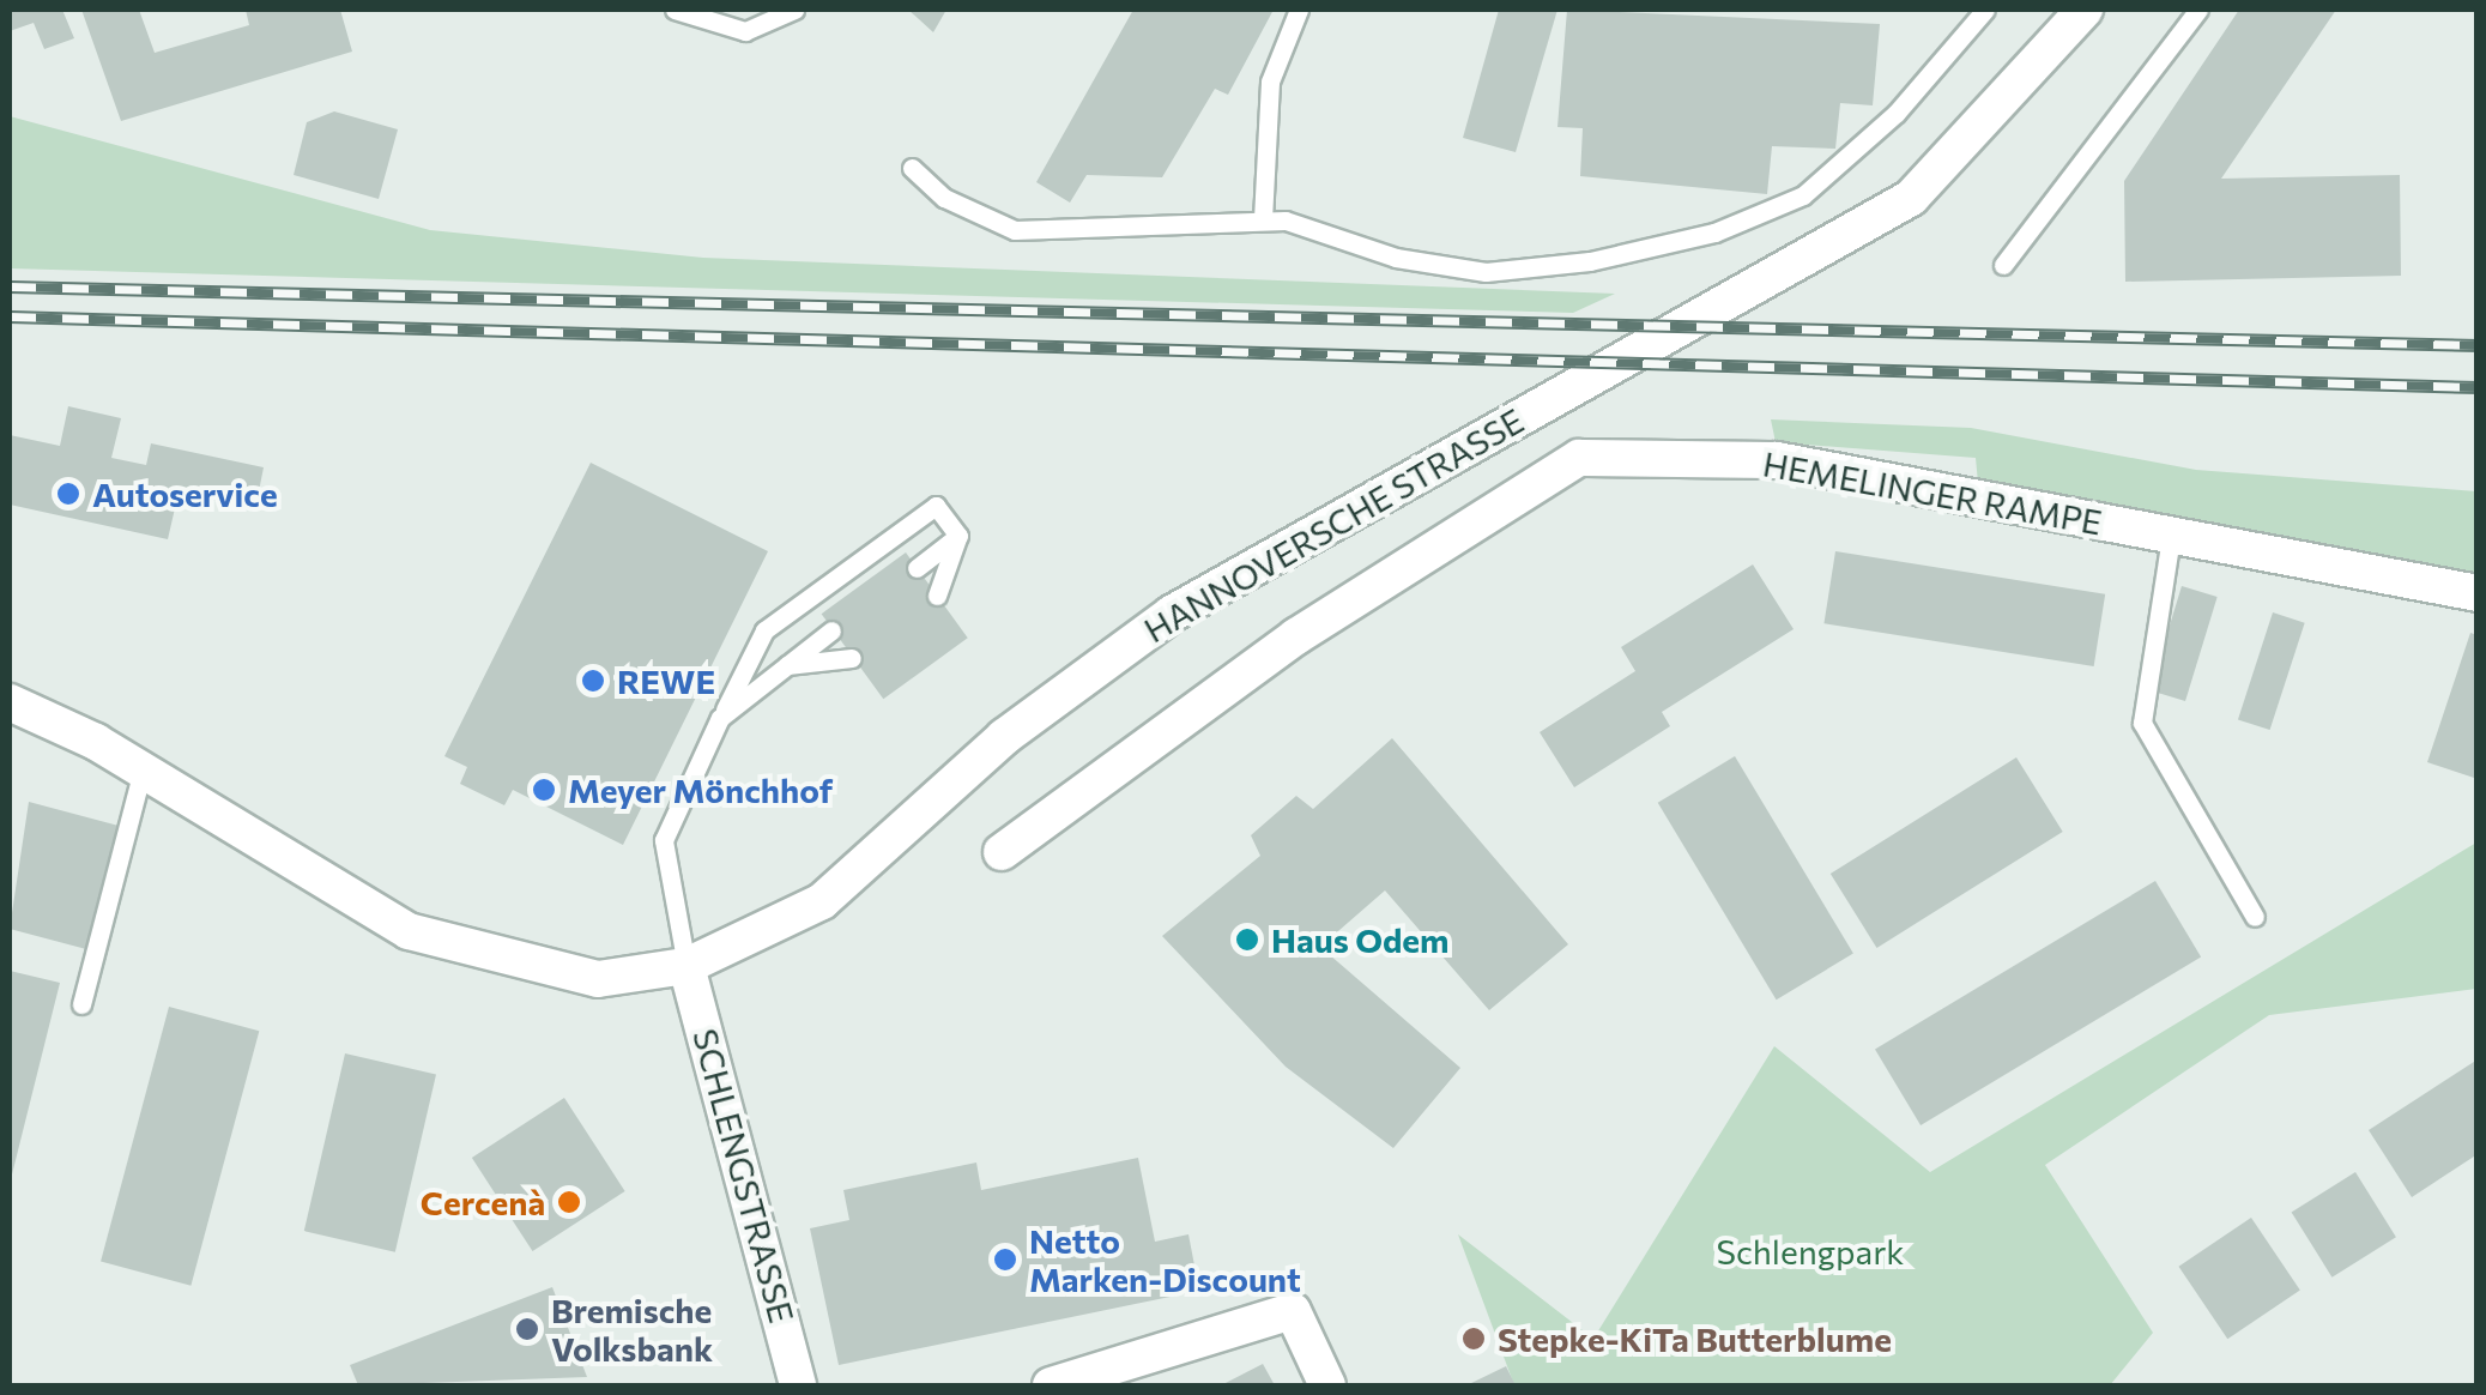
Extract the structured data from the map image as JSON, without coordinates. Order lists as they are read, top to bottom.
{
  "streets": {
    "main road": ["HEMELINGER RAMPE", "HANNOVERSCHE STRASSE", "SCHLENGSTRASSE"]
  },
  "crossings": [
    ["HANNOVERSCHE STRASSE", "SCHLENGSTRASSE"]
  ],
  "parks": ["Schlengpark"],
  "places": [
    "Autoservice",
    "REWE",
    "Meyer Mönchhof",
    "Haus Odem",
    "Cercenà",
    "Netto Marken-Discount",
    "Bremische Volksbank",
    "Stepke-KiTa Butterblume"
  ]
}
